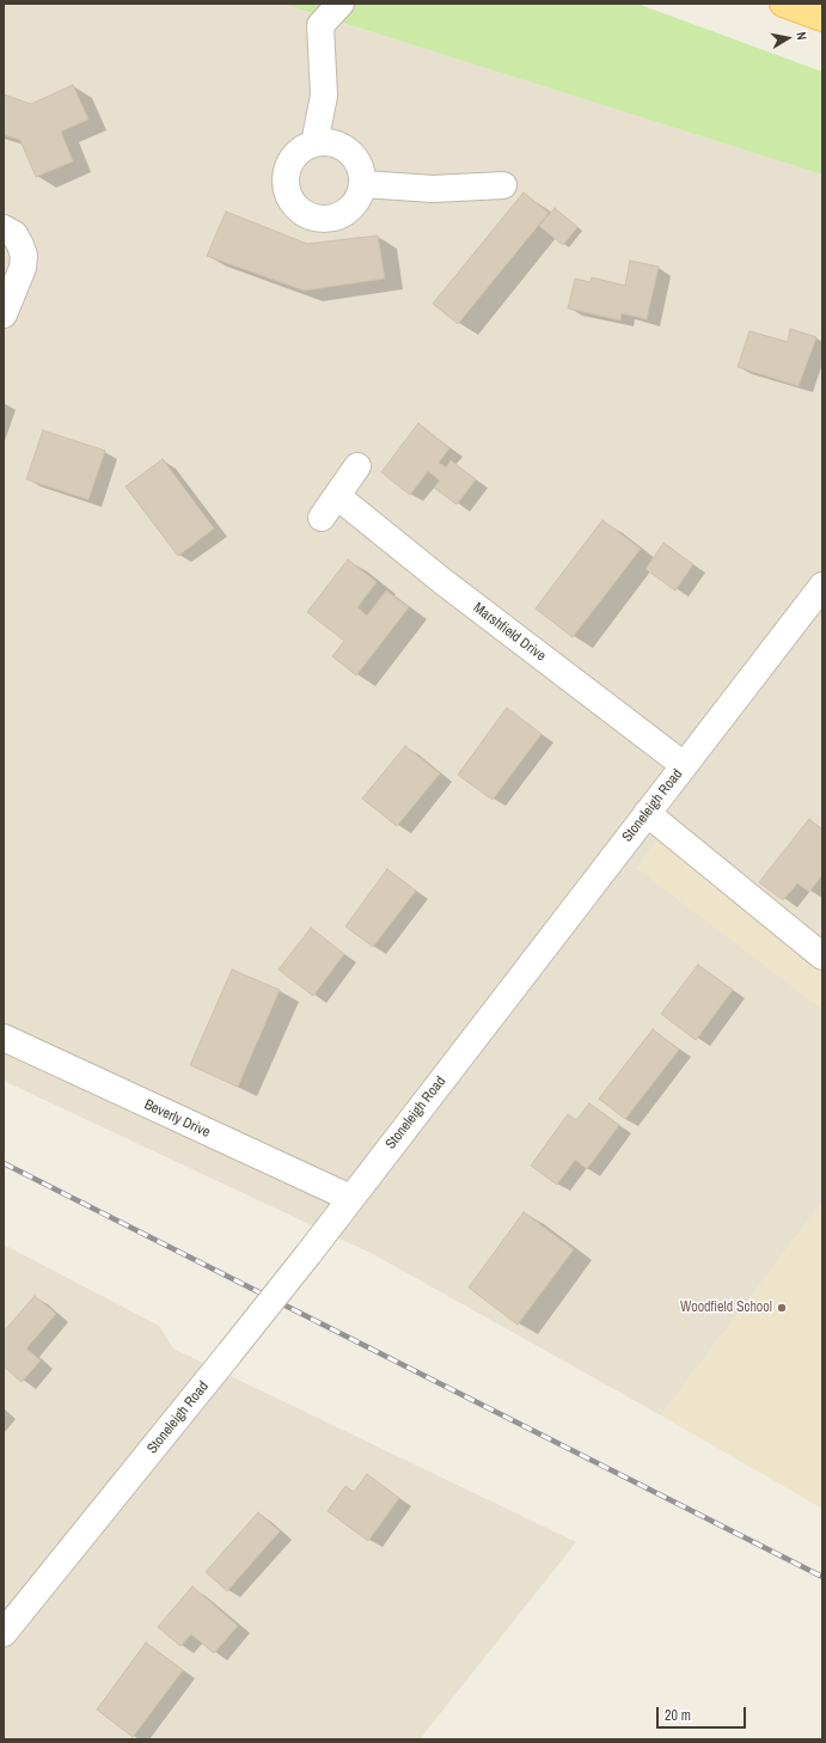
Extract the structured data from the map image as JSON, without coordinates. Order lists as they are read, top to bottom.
{
  "streets": {
    "street": ["Marshfield Drive", "Stoneleigh Road", "Beverly Drive"]
  },
  "crossings": [
    ["Marshfield Drive", "Stoneleigh Road"],
    ["Stoneleigh Road", "Beverly Drive"]
  ],
  "places": ["Woodfield School"],
  "scale_bar": "20 m",
  "north": "right"
}
